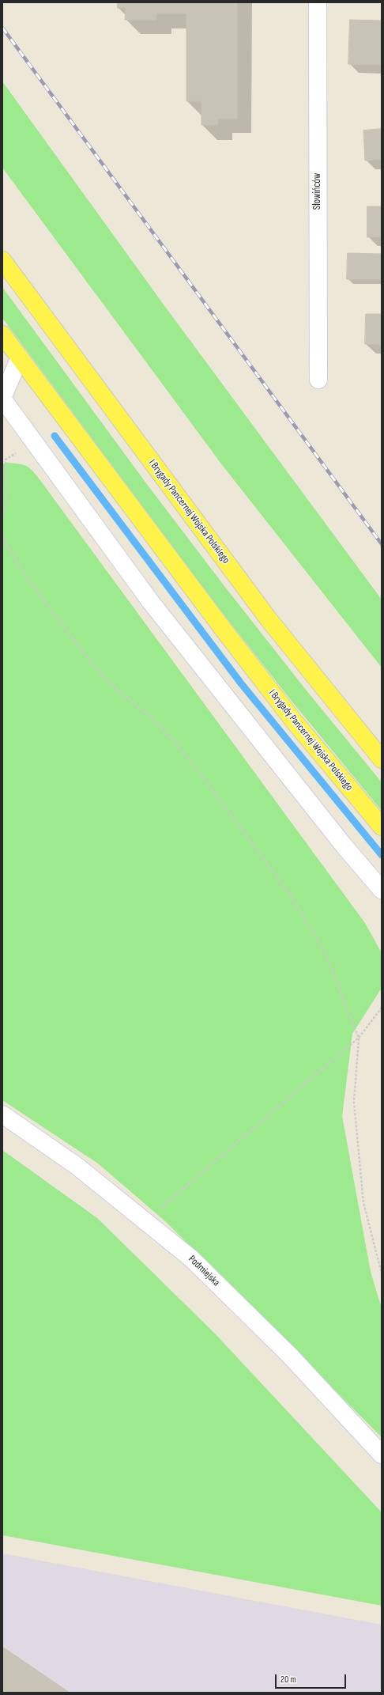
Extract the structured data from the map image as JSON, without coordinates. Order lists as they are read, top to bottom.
{
  "streets": {
    "main road": ["I Brygady Pancernej Wojska Polskiego"],
    "street": ["Słowińców", "Podmiejska"]
  },
  "scale_bar": "20 m"
}
